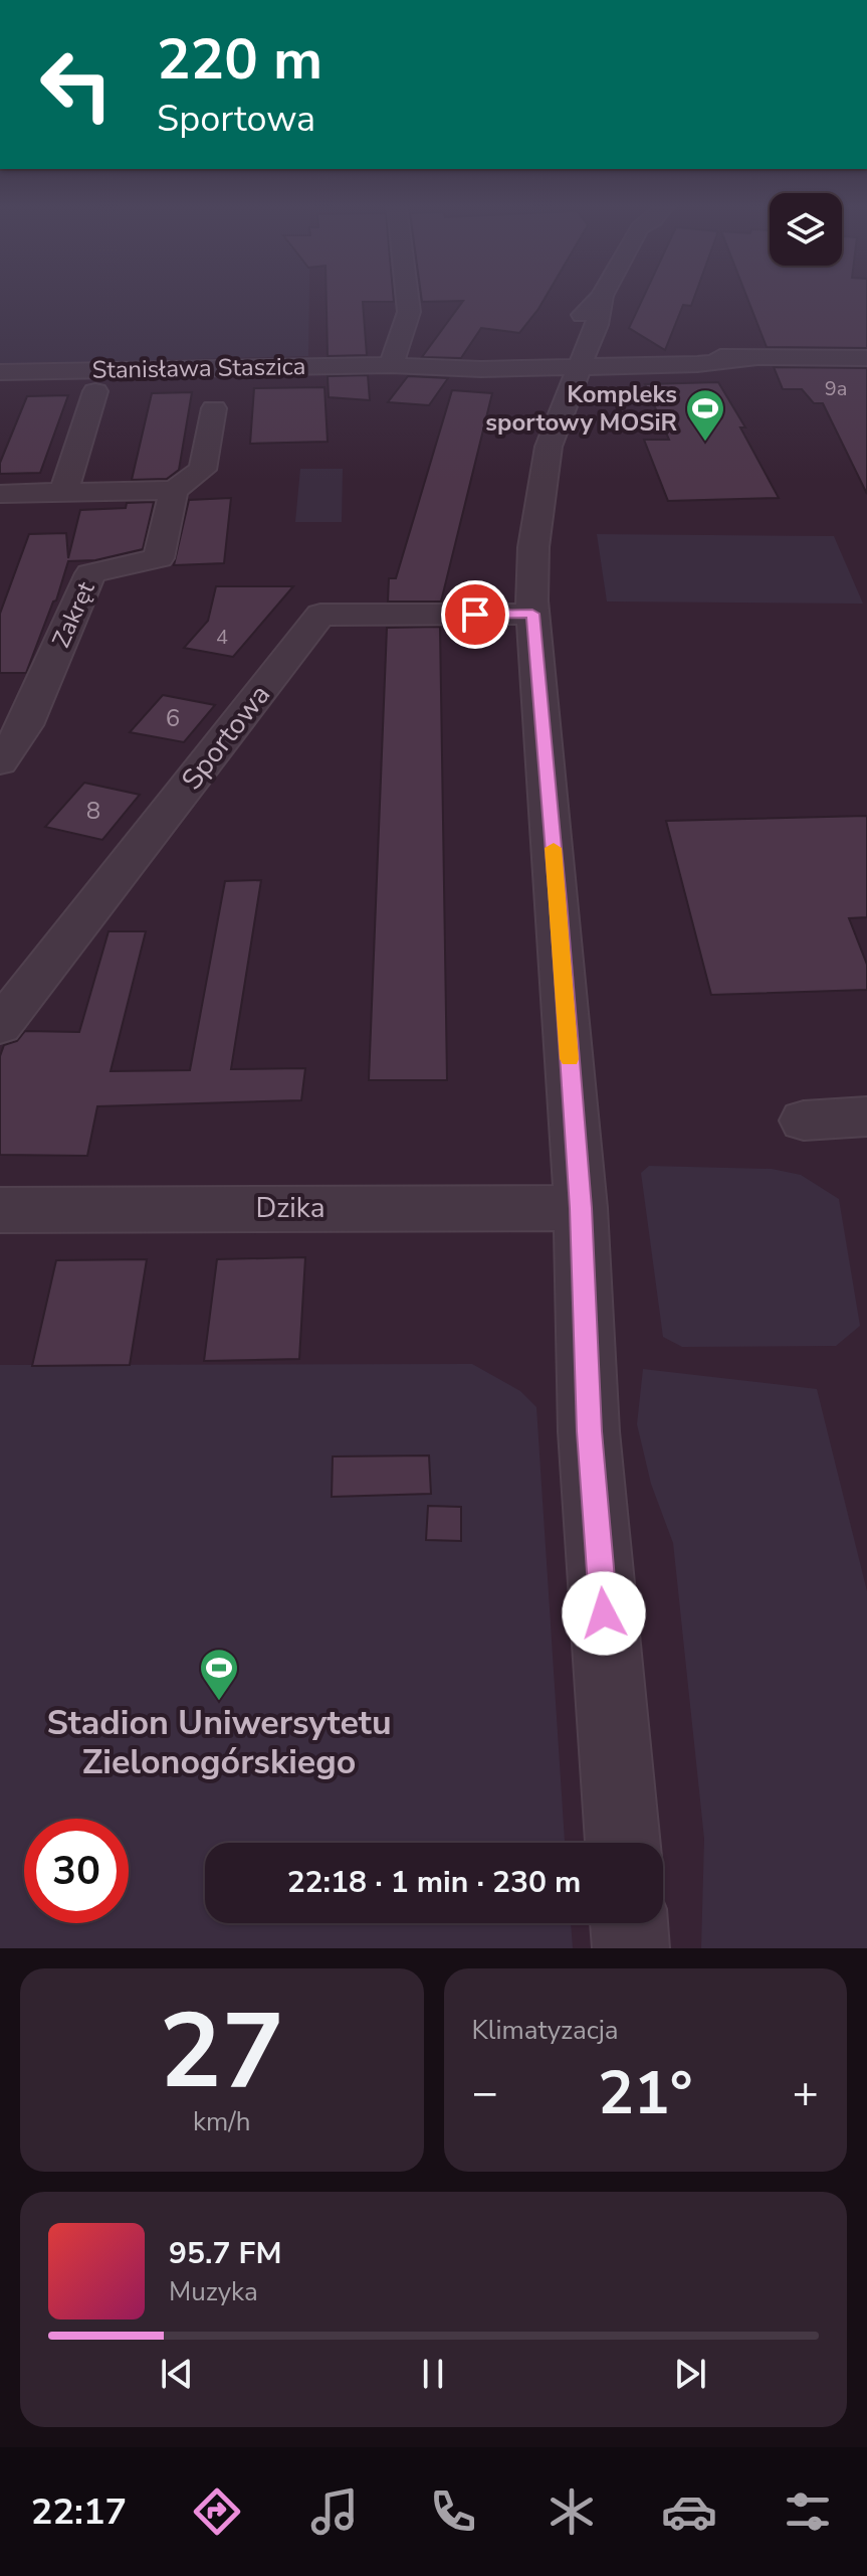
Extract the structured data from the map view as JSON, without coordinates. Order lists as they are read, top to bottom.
{
  "streets": {
    "street": [
      "Stanisława Staszica",
      "Zakręt",
      "Sportowa",
      "Dzika"
    ]
  },
  "places": {
    "sports": ["Kompleks sportowy MOSiR", "Stadion Uniwersytetu Zielonogórskiego"]
  },
  "house_numbers": [
    "9a",
    "4",
    "6",
    "8"
  ],
  "page": {
    "turn": ["220 m", "Sportowa"],
    "limit": "30",
    "trip": "22:18 · 1 min · 230 m",
    "tile": [
      ["27", "km/h"],
      "Klimatyzacja"
    ],
    "heat": ["−", "21°", "+"],
    "song": ["95.7 FM", "Muzyka"],
    "tabs": "22:17"
  }
}
